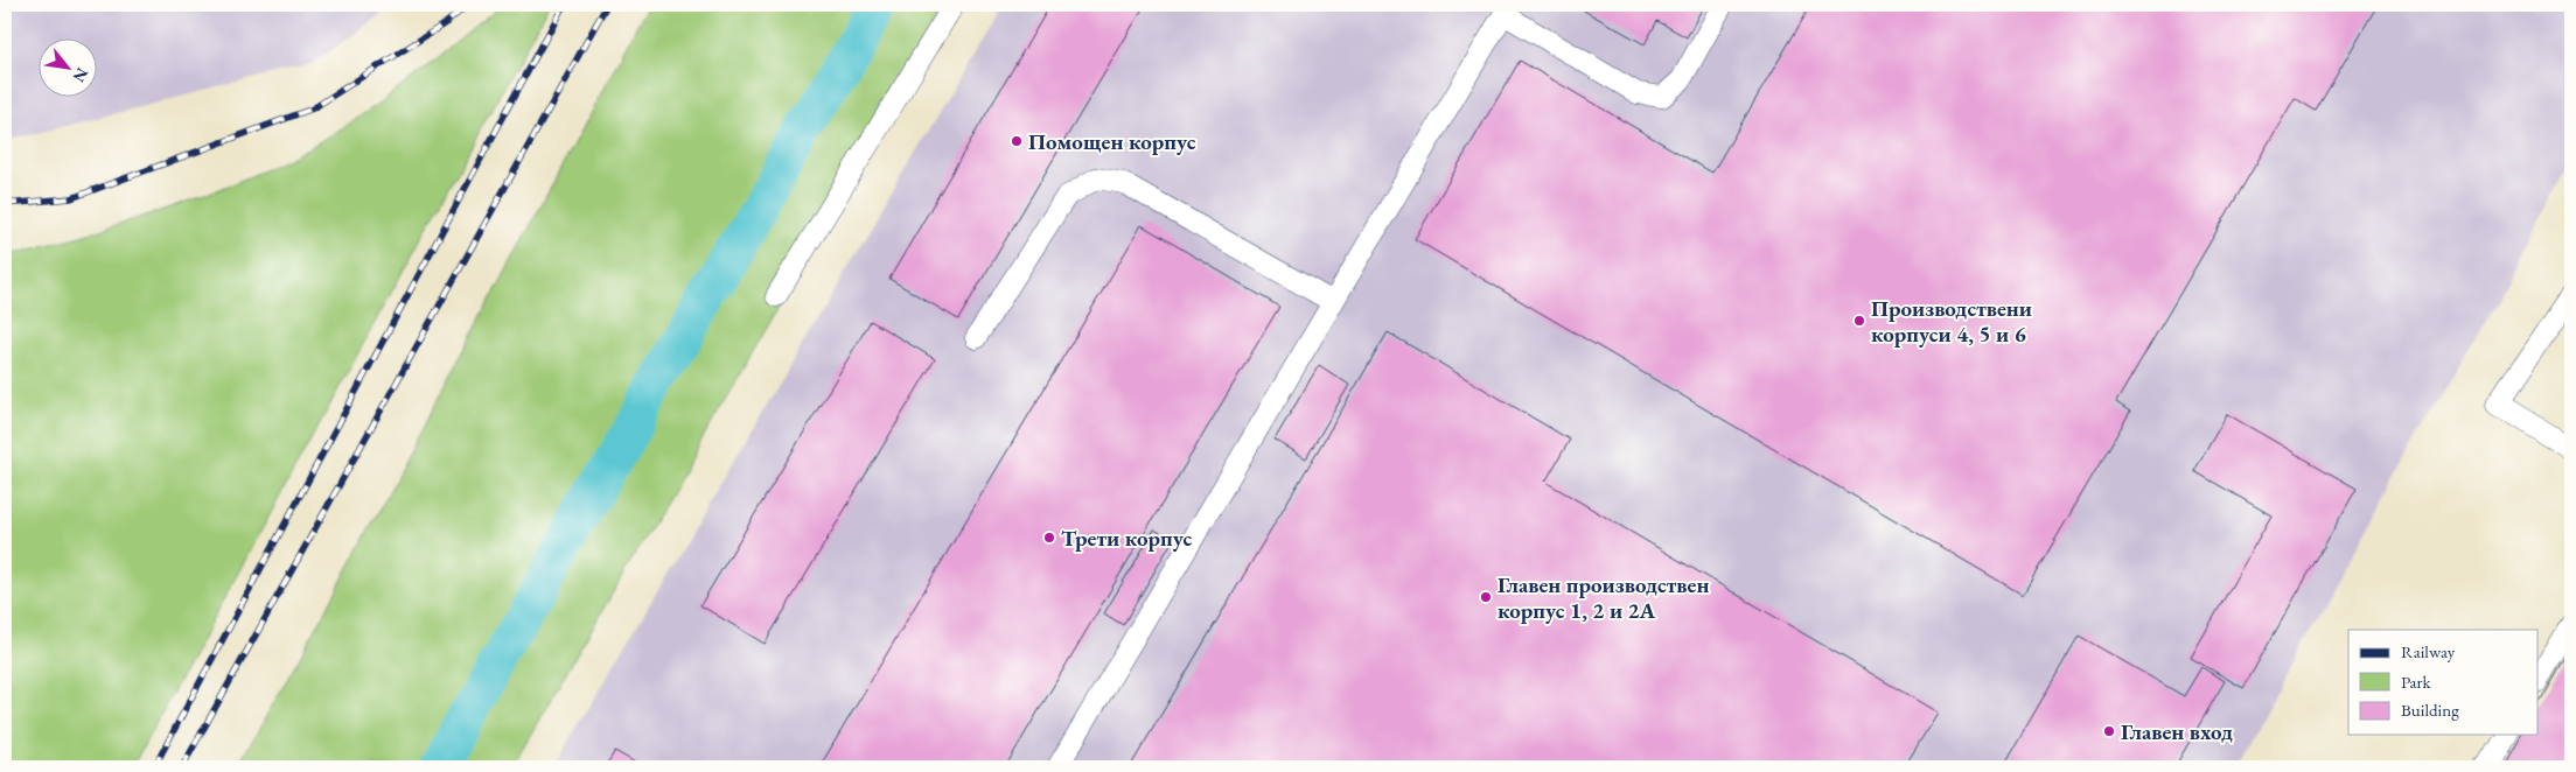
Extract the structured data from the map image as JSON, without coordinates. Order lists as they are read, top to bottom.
{
  "places": [
    "Помощен корпус",
    "Производствени корпуси 4, 5 и 6",
    "Трети корпус",
    "Главен производствен корпус 1, 2 и 2А",
    "Главен вход"
  ],
  "legend": ["Railway", "Park", "Building"],
  "north": "bottom right"
}
